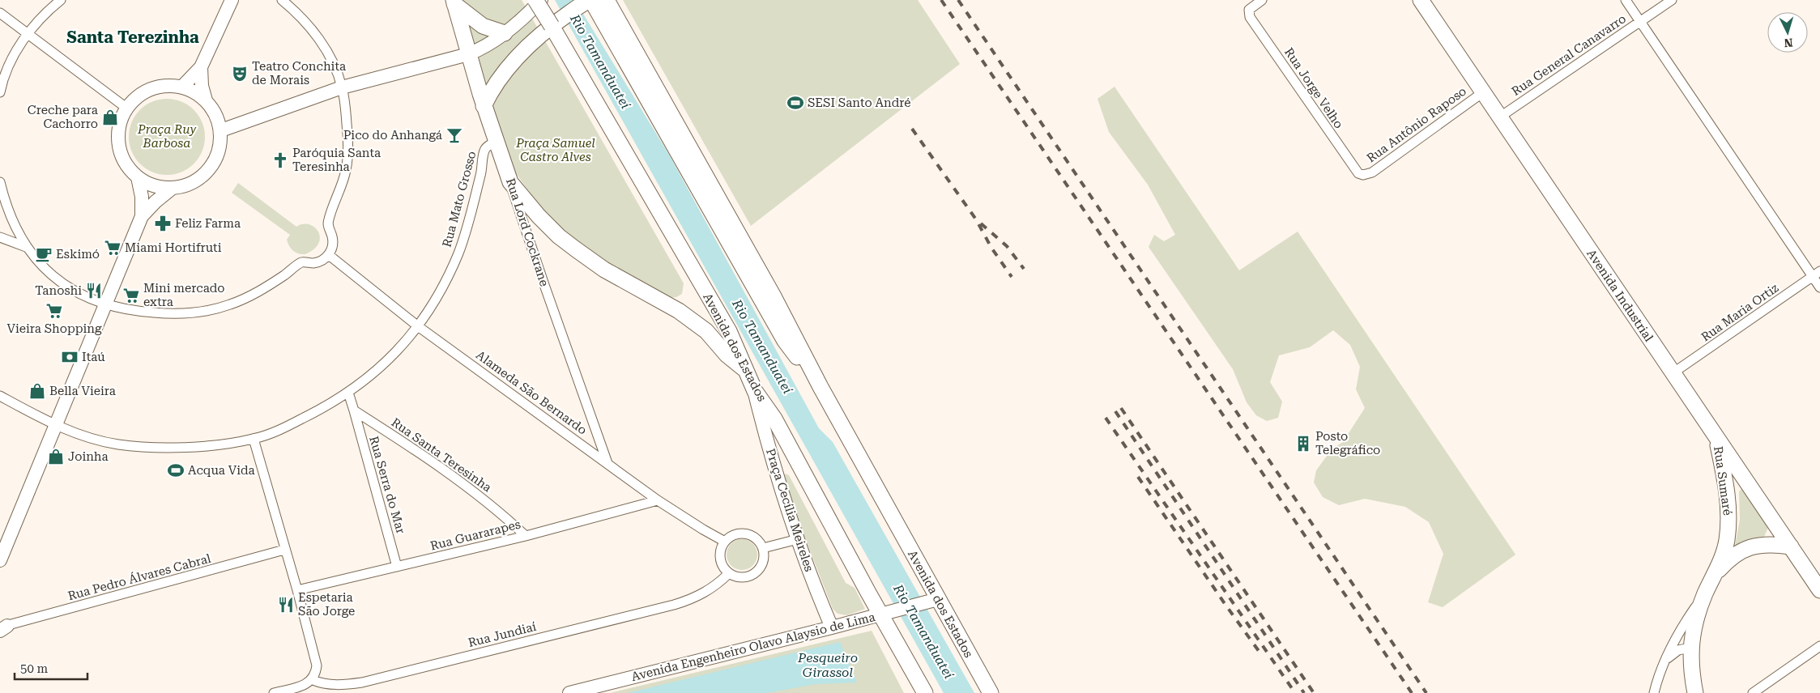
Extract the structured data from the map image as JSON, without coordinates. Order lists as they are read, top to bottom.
{
  "streets": {
    "main road": [
      "Rua Lord Cockrane",
      "Avenida Industrial",
      "Avenida dos Estados",
      "Rua Sumaré",
      "Praça Cecília Meireles",
      "Avenida Engenheiro Olavo Alaysio de Lima"
    ],
    "street": [
      "Rua General Canavarro",
      "Rua Jorge Velho",
      "Rua Antônio Raposo",
      "Rua Mato Grosso",
      "Rua Maria Ortiz",
      "Alameda São Bernardo",
      "Rua Santa Teresinha",
      "Rua Serra do Mar",
      "Rua Guararapes",
      "Rua Pedro Álvares Cabral",
      "Rua Jundiaí"
    ]
  },
  "crossings": [
    ["Rua General Canavarro", "Avenida Industrial"],
    ["Rua Jorge Velho", "Rua Antônio Raposo"],
    ["Rua Antônio Raposo", "Avenida Industrial"],
    ["Rua Mato Grosso", "Rua Lord Cockrane"],
    ["Rua Mato Grosso", "Alameda São Bernardo"],
    ["Rua Lord Cockrane", "Avenida dos Estados"],
    ["Rua Lord Cockrane", "Alameda São Bernardo"],
    ["Avenida Industrial", "Rua Maria Ortiz"],
    ["Avenida Industrial", "Rua Sumaré"],
    ["Avenida dos Estados", "Praça Cecília Meireles"],
    ["Avenida dos Estados", "Avenida Engenheiro Olavo Alaysio de Lima"],
    ["Alameda São Bernardo", "Rua Guararapes"],
    ["Alameda São Bernardo", "Rua Jundiaí"],
    ["Rua Santa Teresinha", "Rua Serra do Mar"],
    ["Rua Santa Teresinha", "Rua Guararapes"],
    ["Rua Serra do Mar", "Rua Guararapes"],
    ["Praça Cecília Meireles", "Avenida Engenheiro Olavo Alaysio de Lima"]
  ],
  "districts": ["Santa Terezinha"],
  "water": ["Rio Tamanduateí", "Pesqueiro Girassol"],
  "parks": ["Praça Ruy Barbosa", "Praça Samuel Castro Alves"],
  "places": {
    "theatre": ["Teatro Conchita de Morais"],
    "sports": ["SESI Santo André", "Acqua Vida"],
    "shop": ["Creche para Cachorro", "Bella Vieira", "Joinha"],
    "bar": ["Pico do Anhangá"],
    "church": ["Paróquia Santa Teresinha"],
    "pharmacy": ["Feliz Farma"],
    "supermarket": ["Miami Hortifruti", "Mini mercado extra", "Vieira Shopping"],
    "cafe": ["Eskimó"],
    "restaurant": ["Tanoshi", "Espetaria São Jorge"],
    "bank": ["Itaú"],
    "building": ["Posto Telegráfico"]
  },
  "scale_bar": "50 m",
  "north": "bottom"
}
